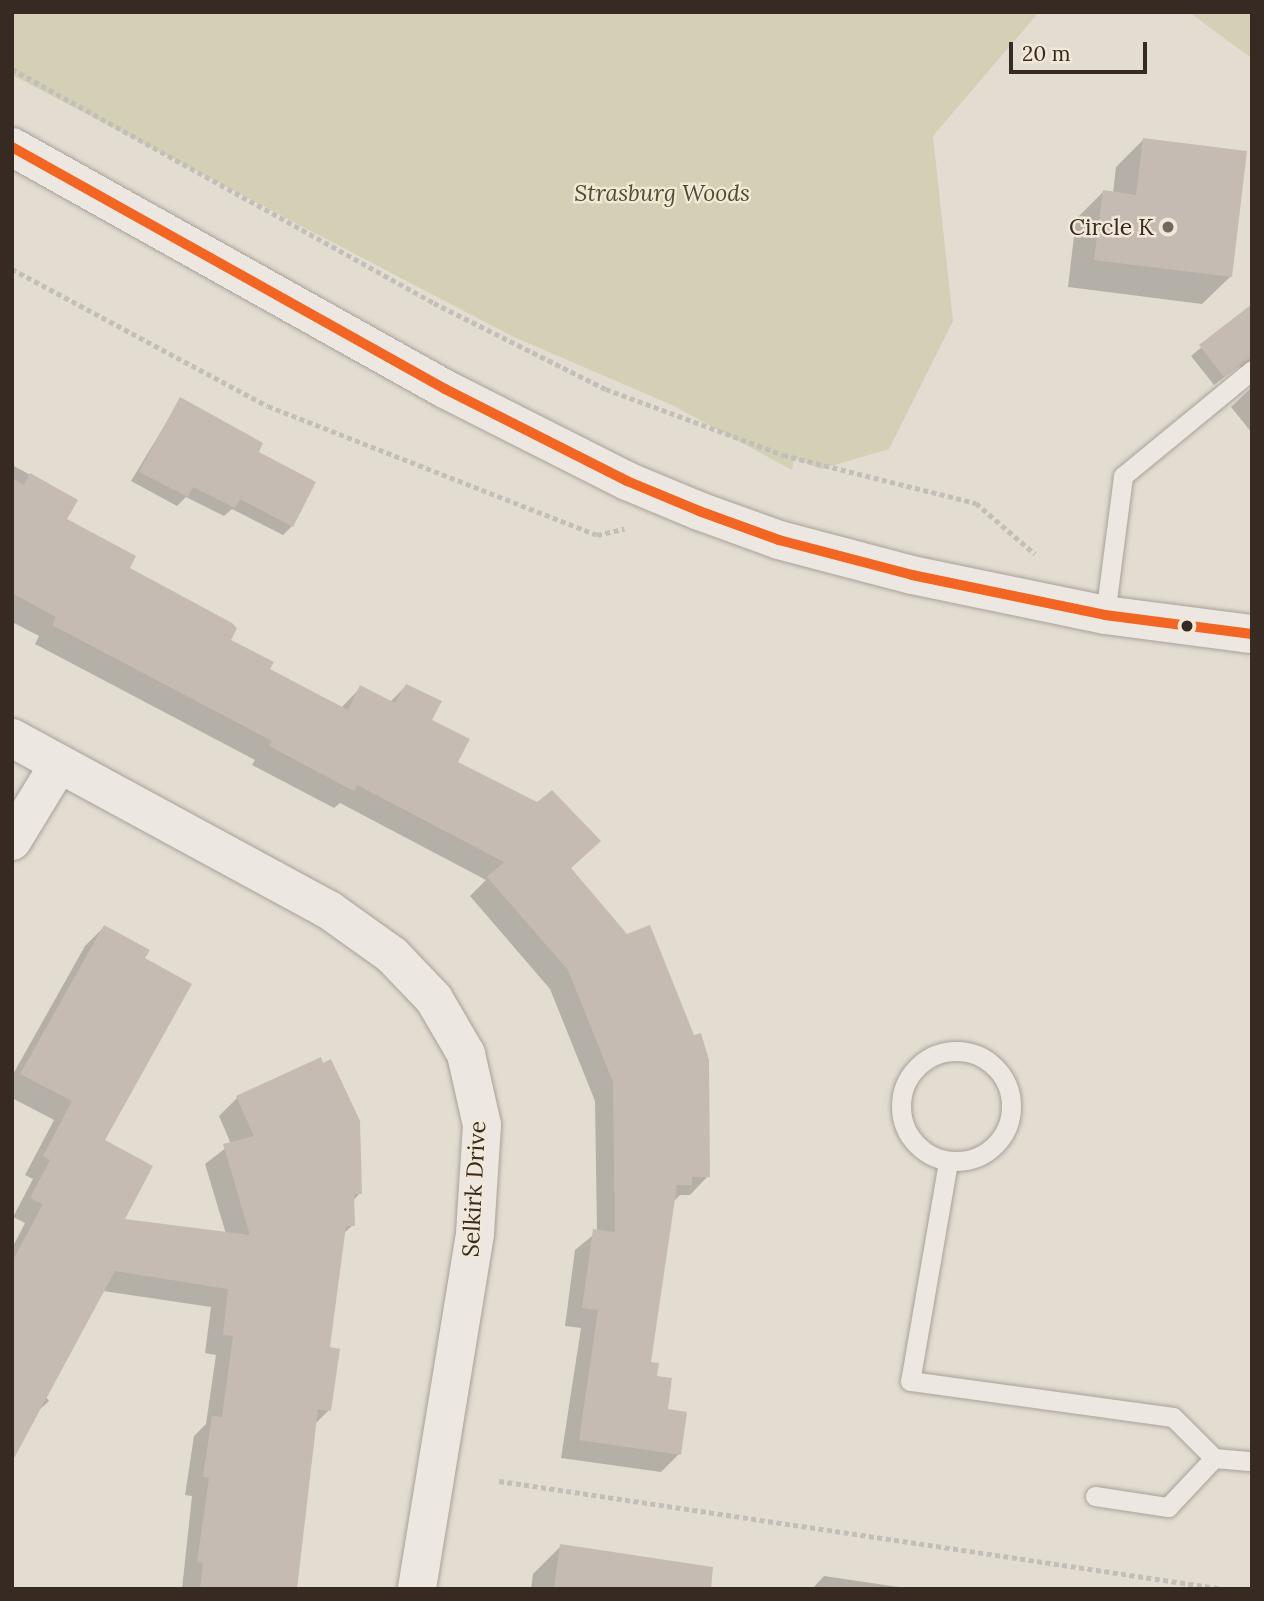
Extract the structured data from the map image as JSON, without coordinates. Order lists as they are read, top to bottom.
{
  "streets": {
    "street": ["Selkirk Drive"]
  },
  "parks": ["Strasburg Woods"],
  "places": ["Circle K"],
  "scale_bar": "20 m"
}
